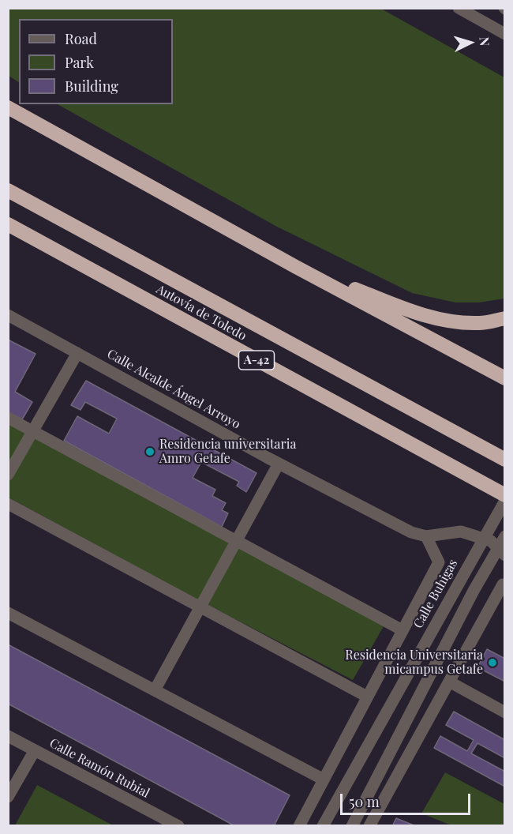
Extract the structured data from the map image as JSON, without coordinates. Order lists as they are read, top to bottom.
{
  "streets": {
    "highway": ["Autovía de Toledo", "A-42"],
    "street": ["Calle Alcalde Ángel Arroyo", "Calle Buhigas", "Calle Ramón Rubial"]
  },
  "places": ["Residencia universitaria Amro Getafe", "Residencia Universitaria micampus Getafe"],
  "legend": ["Road", "Park", "Building"],
  "scale_bar": "50 m",
  "north": "right"
}
